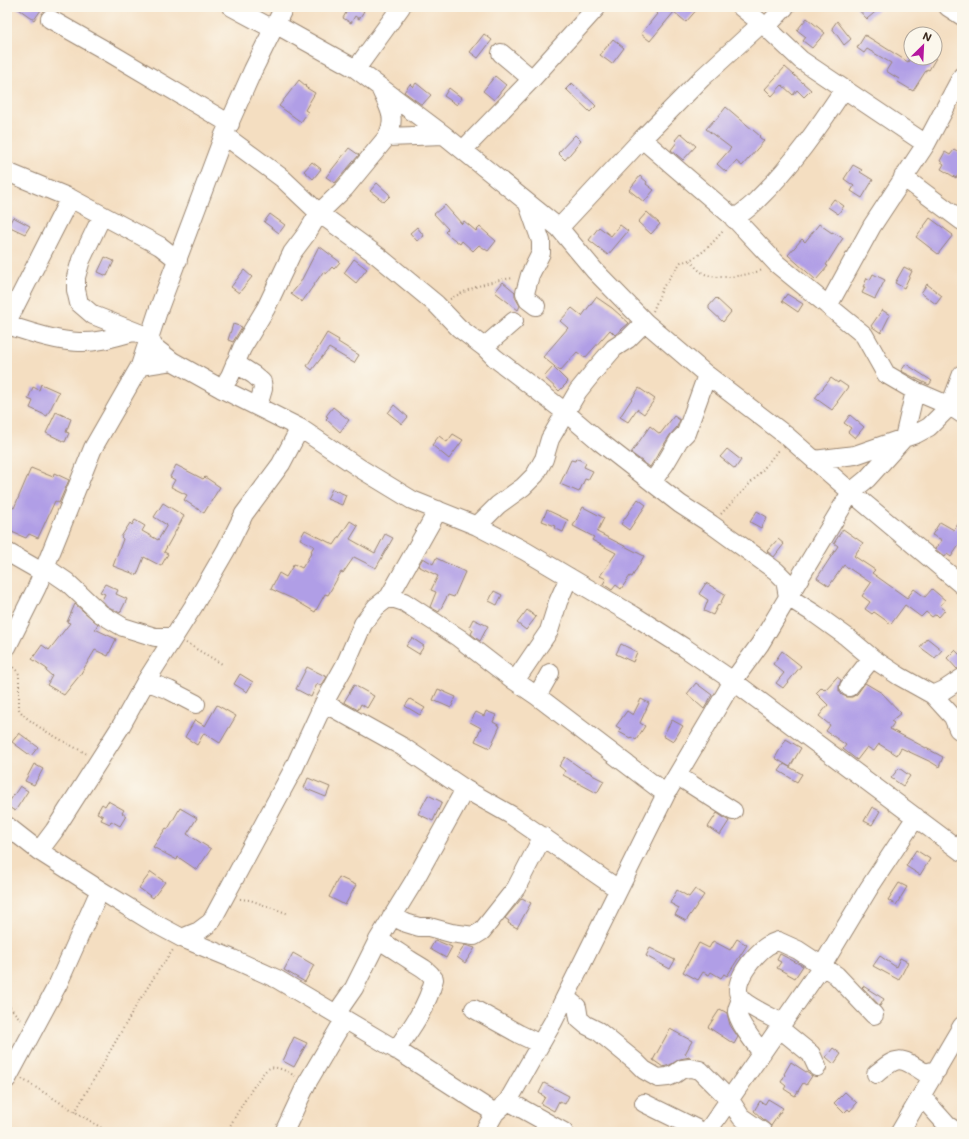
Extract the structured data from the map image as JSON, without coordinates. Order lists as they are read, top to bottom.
{
  "north": "top right"
}
